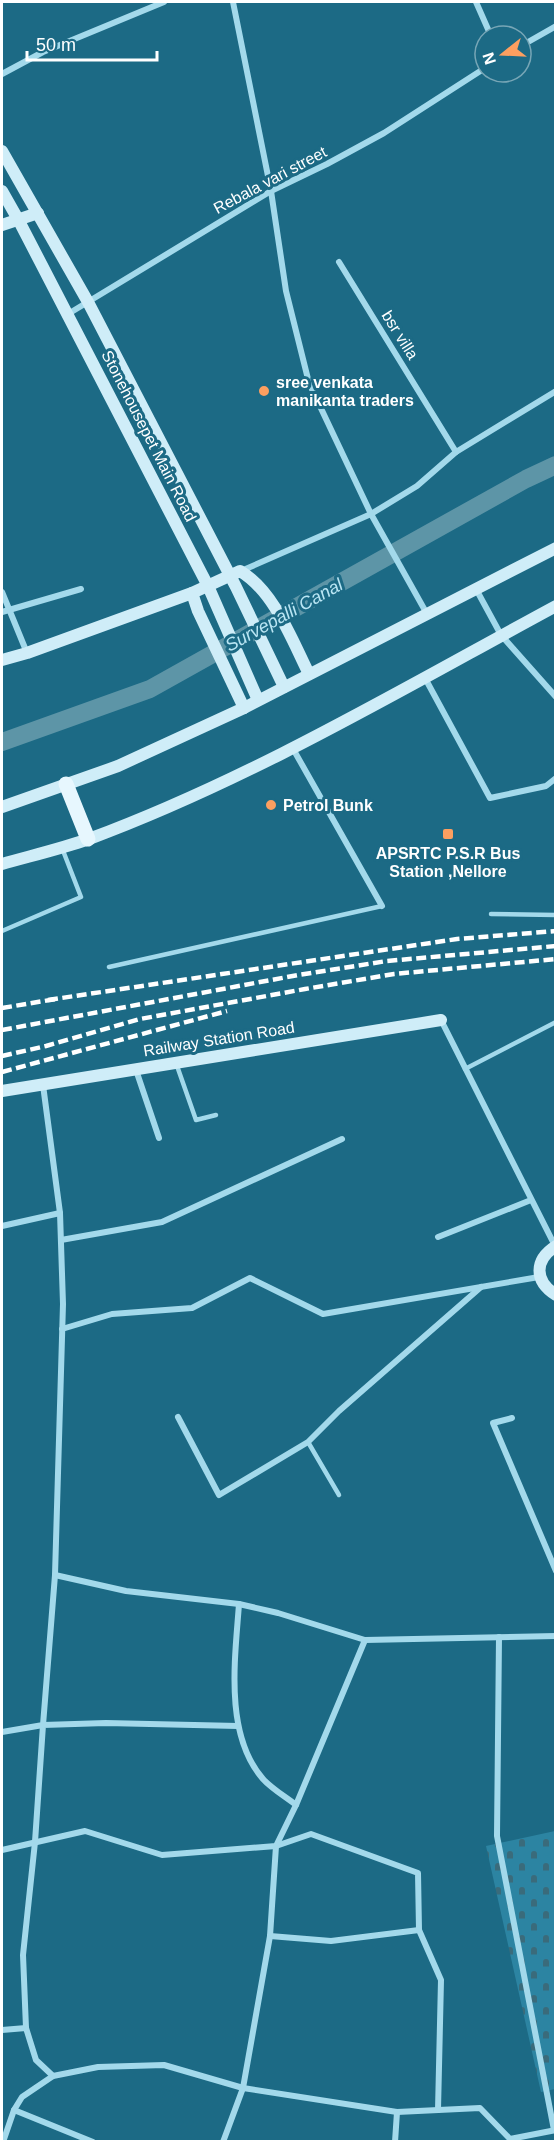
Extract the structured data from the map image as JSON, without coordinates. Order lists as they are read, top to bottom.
{
  "streets": {
    "main road": ["Stonehousepet Main Road", "Railway Station Road"],
    "street": ["Rebala vari street", "bsr villa"]
  },
  "crossings": [
    ["Rebala vari street", "Stonehousepet Main Road"]
  ],
  "water": ["Survepalli Canal"],
  "places": {
    "other": ["sree venkata manikanta traders", "Petrol Bunk"],
    "transit": ["APSRTC P.S.R Bus Station ,Nellore"]
  },
  "scale_bar": "50 m",
  "north": "left"
}
